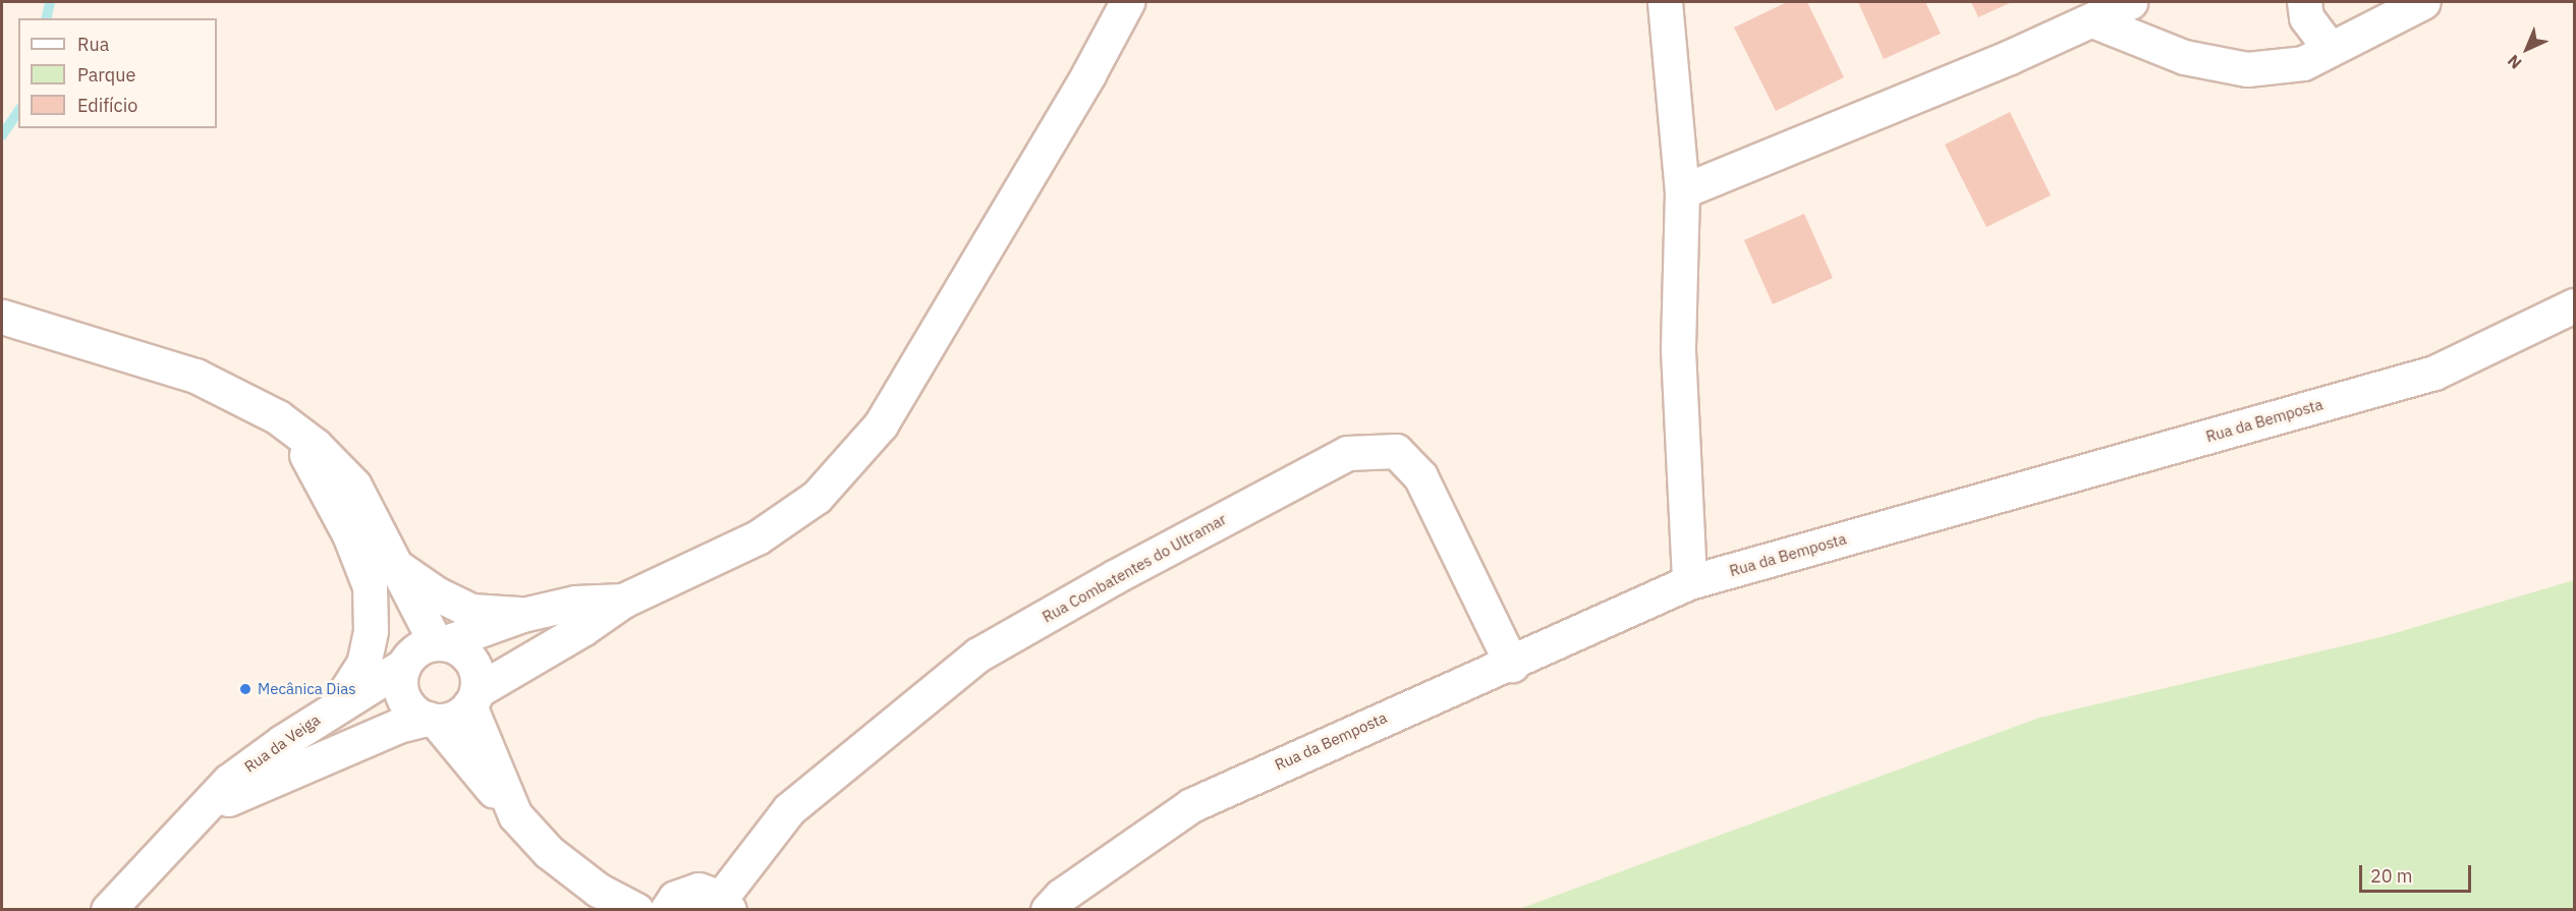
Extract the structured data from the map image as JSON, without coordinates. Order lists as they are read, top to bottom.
{
  "streets": {
    "street": ["Rua da Bemposta", "Rua Combatentes do Ultramar", "Rua da Veiga"]
  },
  "crossings": [
    ["Rua da Bemposta", "Rua Combatentes do Ultramar"]
  ],
  "places": ["Mecânica Dias"],
  "legend": ["Rua", "Parque", "Edifício"],
  "scale_bar": "20 m",
  "north": "bottom left"
}
